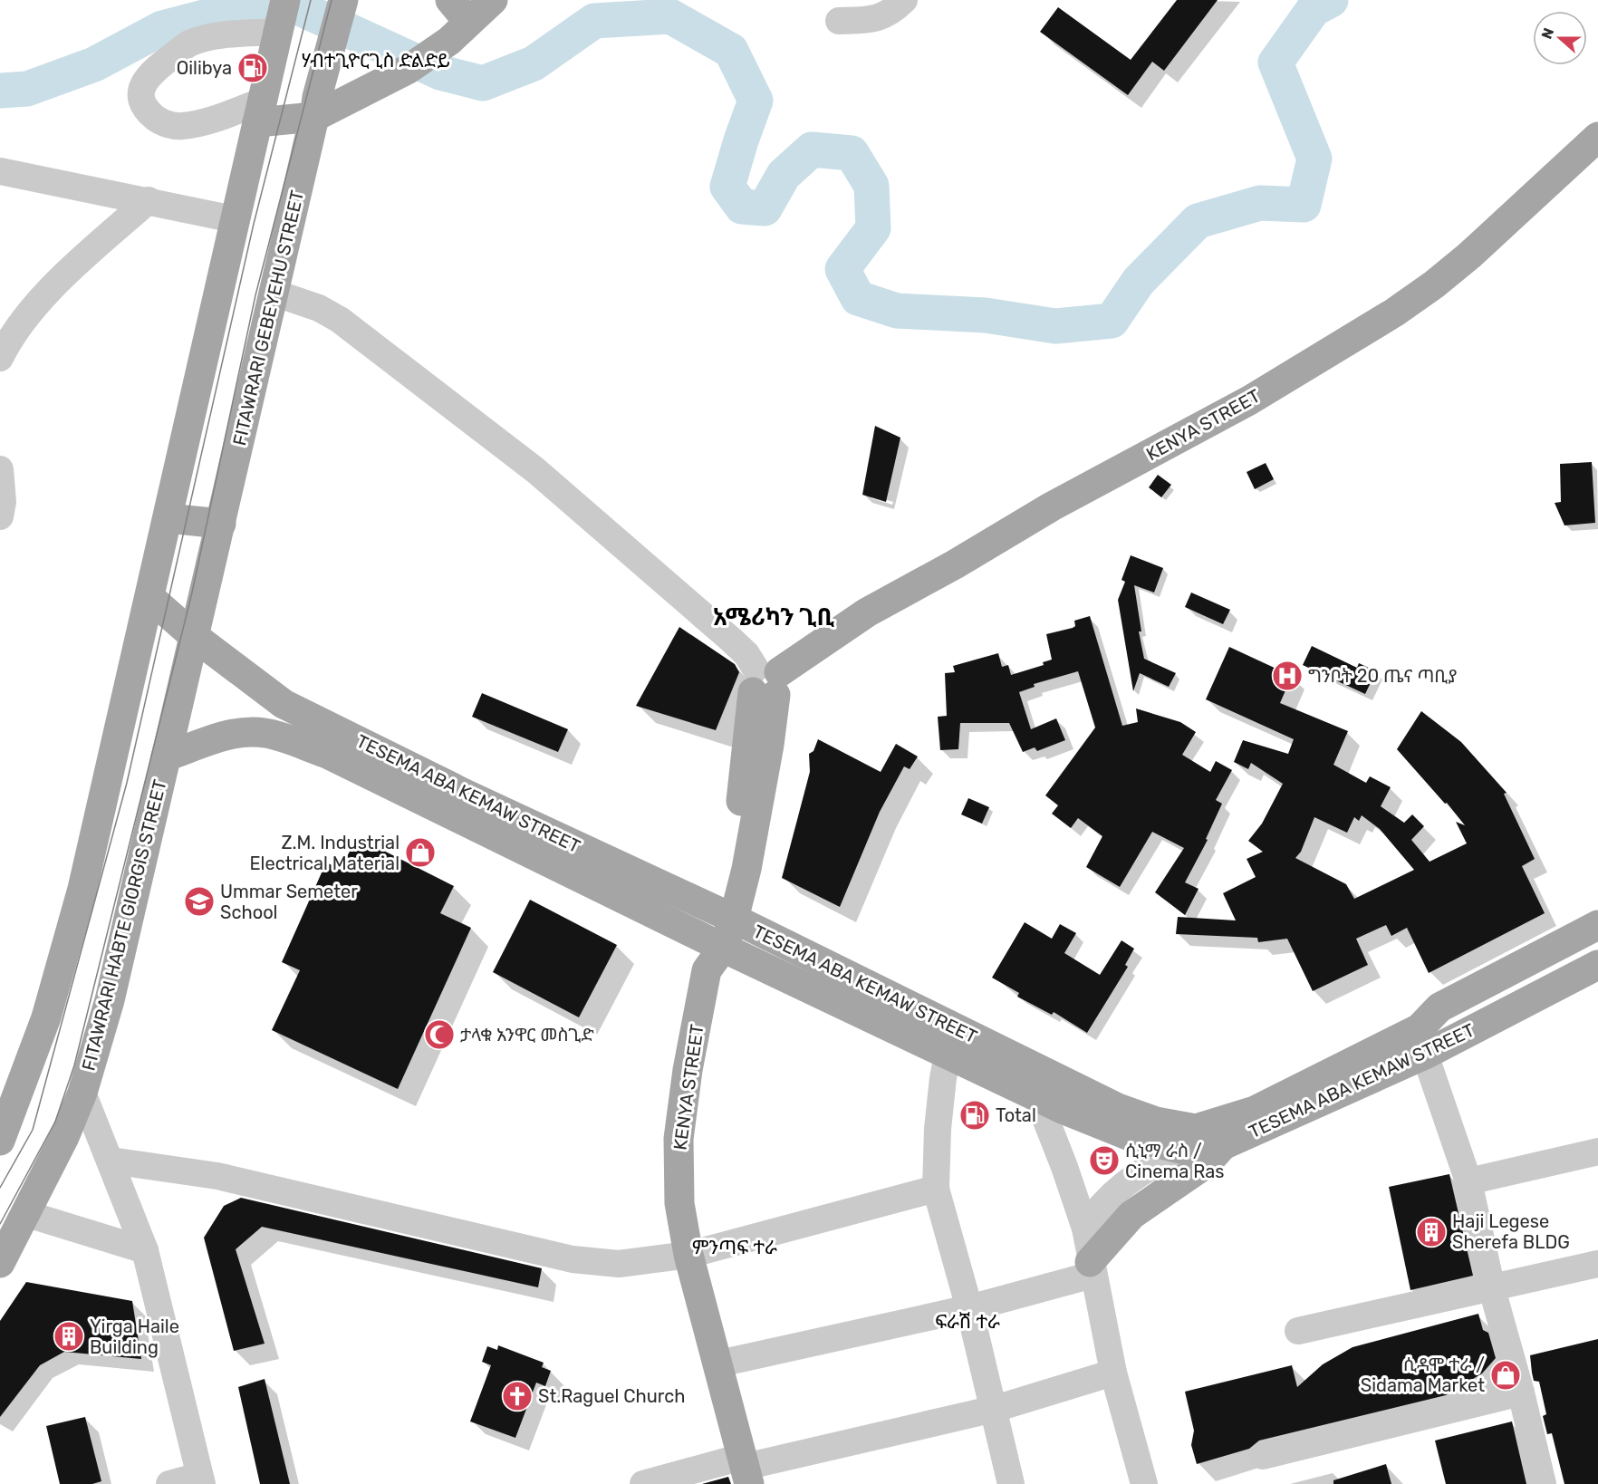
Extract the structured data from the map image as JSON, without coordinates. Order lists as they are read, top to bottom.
{
  "streets": {
    "main road": [
      "FITAWRARI GEBEYEHU STREET",
      "KENYA STREET",
      "TESEMA ABA KEMAW STREET",
      "FITAWRARI HABTE GIORGIS STREET"
    ]
  },
  "crossings": [
    ["FITAWRARI GEBEYEHU STREET", "TESEMA ABA KEMAW STREET"],
    ["FITAWRARI GEBEYEHU STREET", "FITAWRARI HABTE GIORGIS STREET"],
    ["KENYA STREET", "TESEMA ABA KEMAW STREET"],
    ["TESEMA ABA KEMAW STREET", "FITAWRARI HABTE GIORGIS STREET"]
  ],
  "districts": [
    "ሃብተጊዮርጊስ ድልድይ",
    "አሜሪካን ጊቢ",
    "ምንጣፍ ተራ",
    "ፍራሽ ተራ"
  ],
  "places": {
    "fuel station": ["Oilibya", "Total"],
    "hospital": ["ግንቦት 20 ጤና ጣቢያ"],
    "shop": ["Z.M. Industrial Electrical Material", "ሲዳሞ ተራ / Sidama Market"],
    "school or university": ["Ummar Semeter School"],
    "mosque": ["ታላቁ አንዋር መስጊድ"],
    "theatre": ["ሲኒማ ራስ / Cinema Ras"],
    "building": ["Haji Legese Sherefa BLDG", "Yirga Haile Building"],
    "church": ["St.Raguel Church"]
  },
  "north": "left"
}
